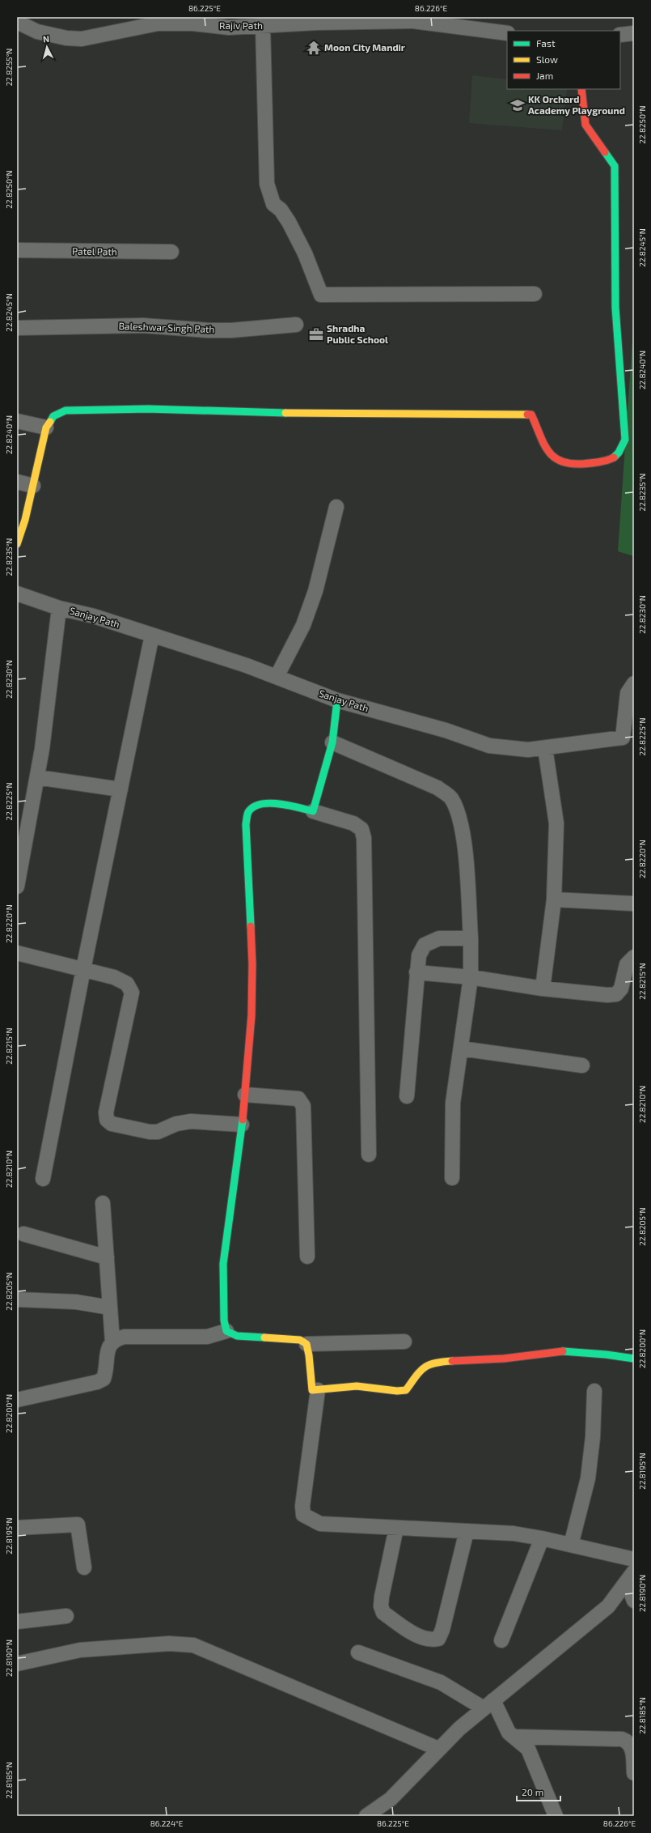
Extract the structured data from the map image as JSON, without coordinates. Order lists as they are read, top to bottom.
{
  "streets": {
    "street": [
      "Rajiv Path",
      "Patel Path",
      "Baleshwar Singh Path",
      "Sanjay Path"
    ]
  },
  "places": {
    "temple": ["Moon City Mandir"],
    "school or university": ["KK Orchard Academy Playground"],
    "office": ["Shradha Public School"]
  },
  "legend": ["Fast", "Slow", "Jam"],
  "scale_bar": "20 m",
  "north": "top",
  "coordinates": [
    "86.225°E",
    "86.226°E",
    "22.8255°N",
    "22.8250°N",
    "22.8245°N",
    "22.8240°N",
    "22.8235°N",
    "22.8230°N",
    "22.8225°N",
    "22.8220°N",
    "22.8215°N",
    "22.8210°N",
    "22.8205°N",
    "22.8200°N",
    "22.8195°N",
    "22.8190°N",
    "22.8185°N",
    "86.224°E"
  ]
}
